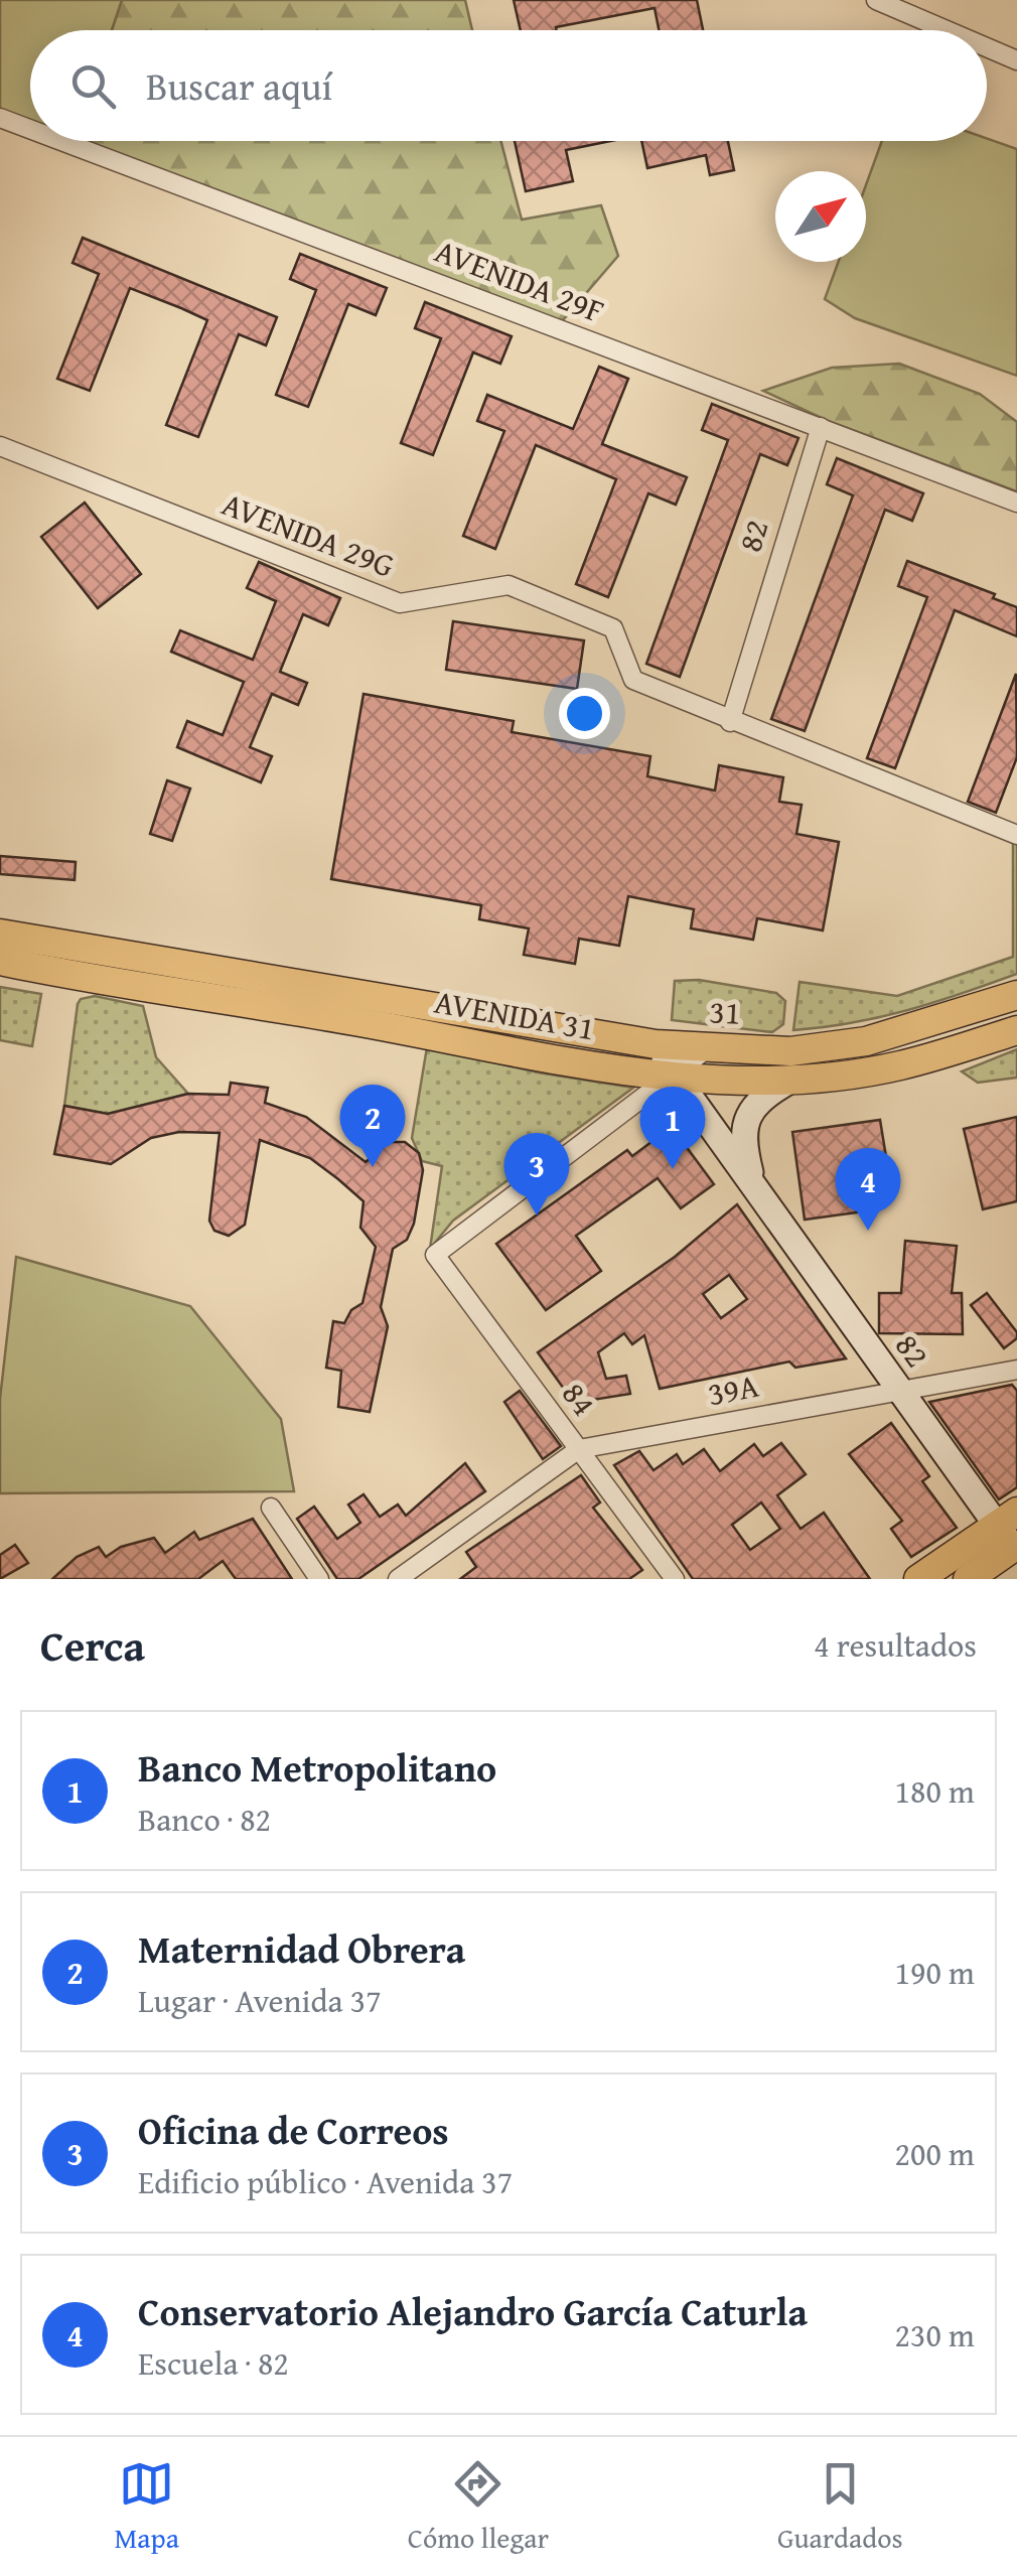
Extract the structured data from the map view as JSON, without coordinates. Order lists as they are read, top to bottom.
{
  "streets": {
    "main road": ["31", "AVENIDA 31"],
    "street": [
      "AVENIDA 29F",
      "AVENIDA 29G",
      "82",
      "39A",
      "84"
    ]
  },
  "crossings": [
    ["AVENIDA 29F", "82"],
    ["AVENIDA 29G", "82"],
    ["82", "31"],
    ["82", "AVENIDA 31"],
    ["82", "39A"],
    ["82", "84"],
    ["31", "AVENIDA 31"],
    ["AVENIDA 31", "84"],
    ["39A", "84"]
  ],
  "north": "top right",
  "page": {
    "search": "Buscar aquí",
    "pins": [
      "2",
      "1",
      "3",
      "4"
    ],
    "heading": ["Cerca", "4 resultados"],
    "list": [
      {
        "mark": "1",
        "name": "Banco Metropolitano",
        "note": "Banco · 82",
        "value": "180 m"
      },
      {
        "mark": "2",
        "name": "Maternidad Obrera",
        "note": "Lugar · Avenida 37",
        "value": "190 m"
      },
      {
        "mark": "3",
        "name": "Oficina de Correos",
        "note": "Edificio público · Avenida 37",
        "value": "200 m"
      },
      {
        "mark": "4",
        "name": "Conservatorio Alejandro García Caturla",
        "note": "Escuela · 82",
        "value": "230 m"
      }
    ],
    "nav": ["Mapa", "Cómo llegar", "Guardados"]
  }
}
